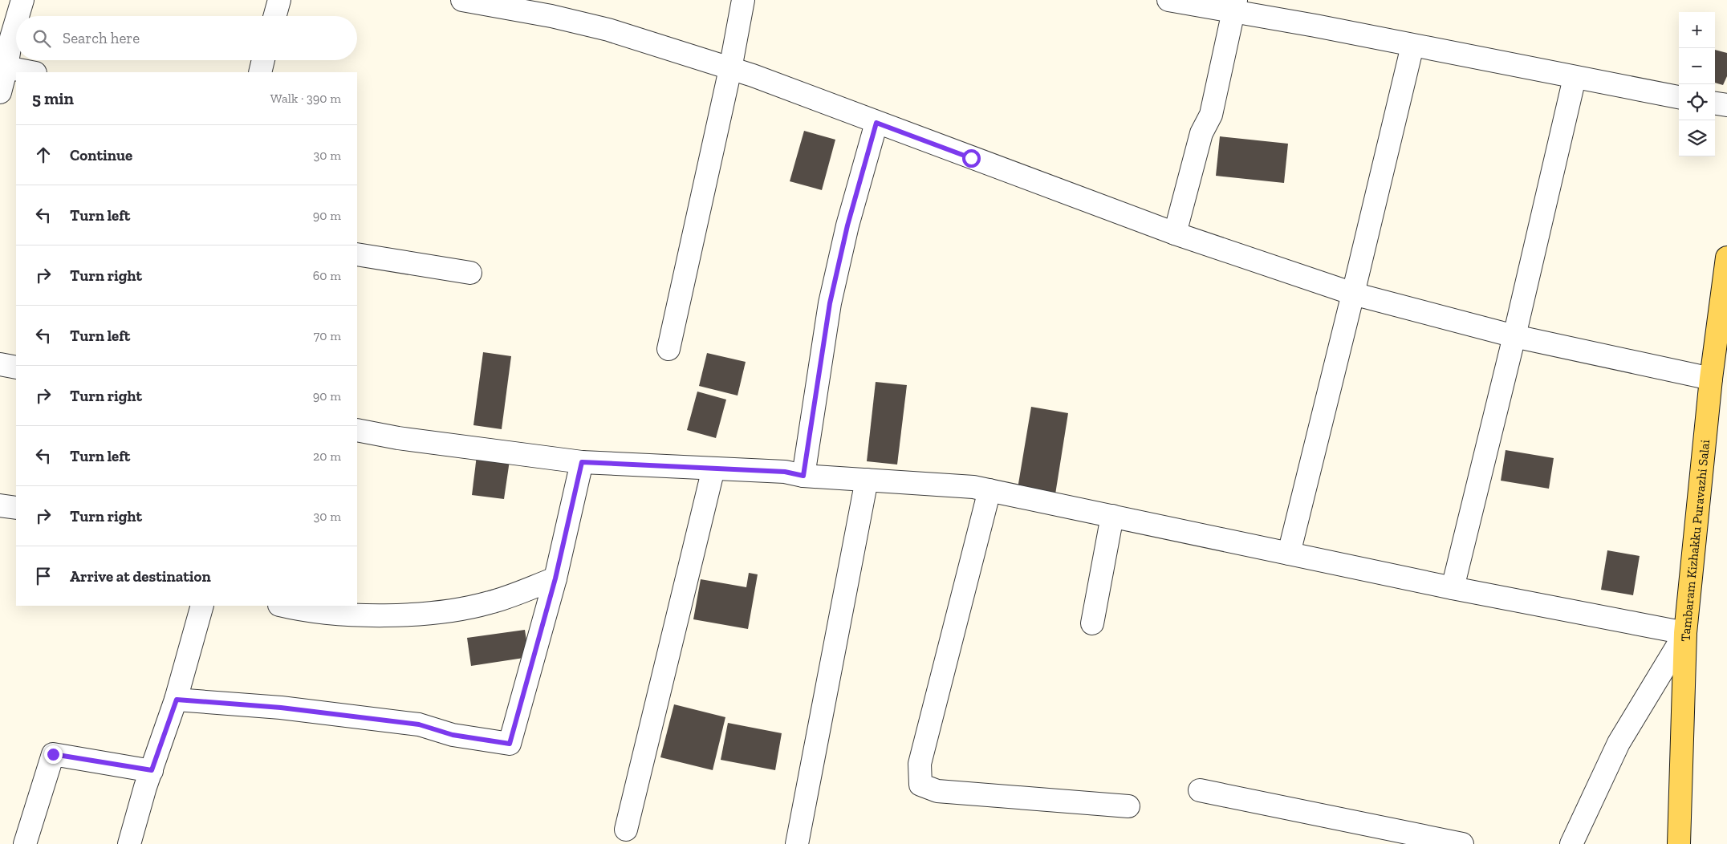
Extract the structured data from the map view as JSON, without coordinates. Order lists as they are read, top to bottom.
{
  "streets": {
    "main road": ["Tambaram Kizhakku Puravazhi Salai"]
  },
  "page": {
    "map_buttons": ["+", "−"],
    "search": "Search here",
    "heading": ["5 min", "Walk · 390 m"],
    "list": [
      ["Continue", "30 m"],
      ["Turn left", "90 m"],
      ["Turn right", "60 m"],
      ["Turn left", "70 m"],
      ["Turn right", "90 m"],
      ["Turn left", "20 m"],
      ["Turn right", "30 m"],
      "Arrive at destination"
    ]
  }
}
